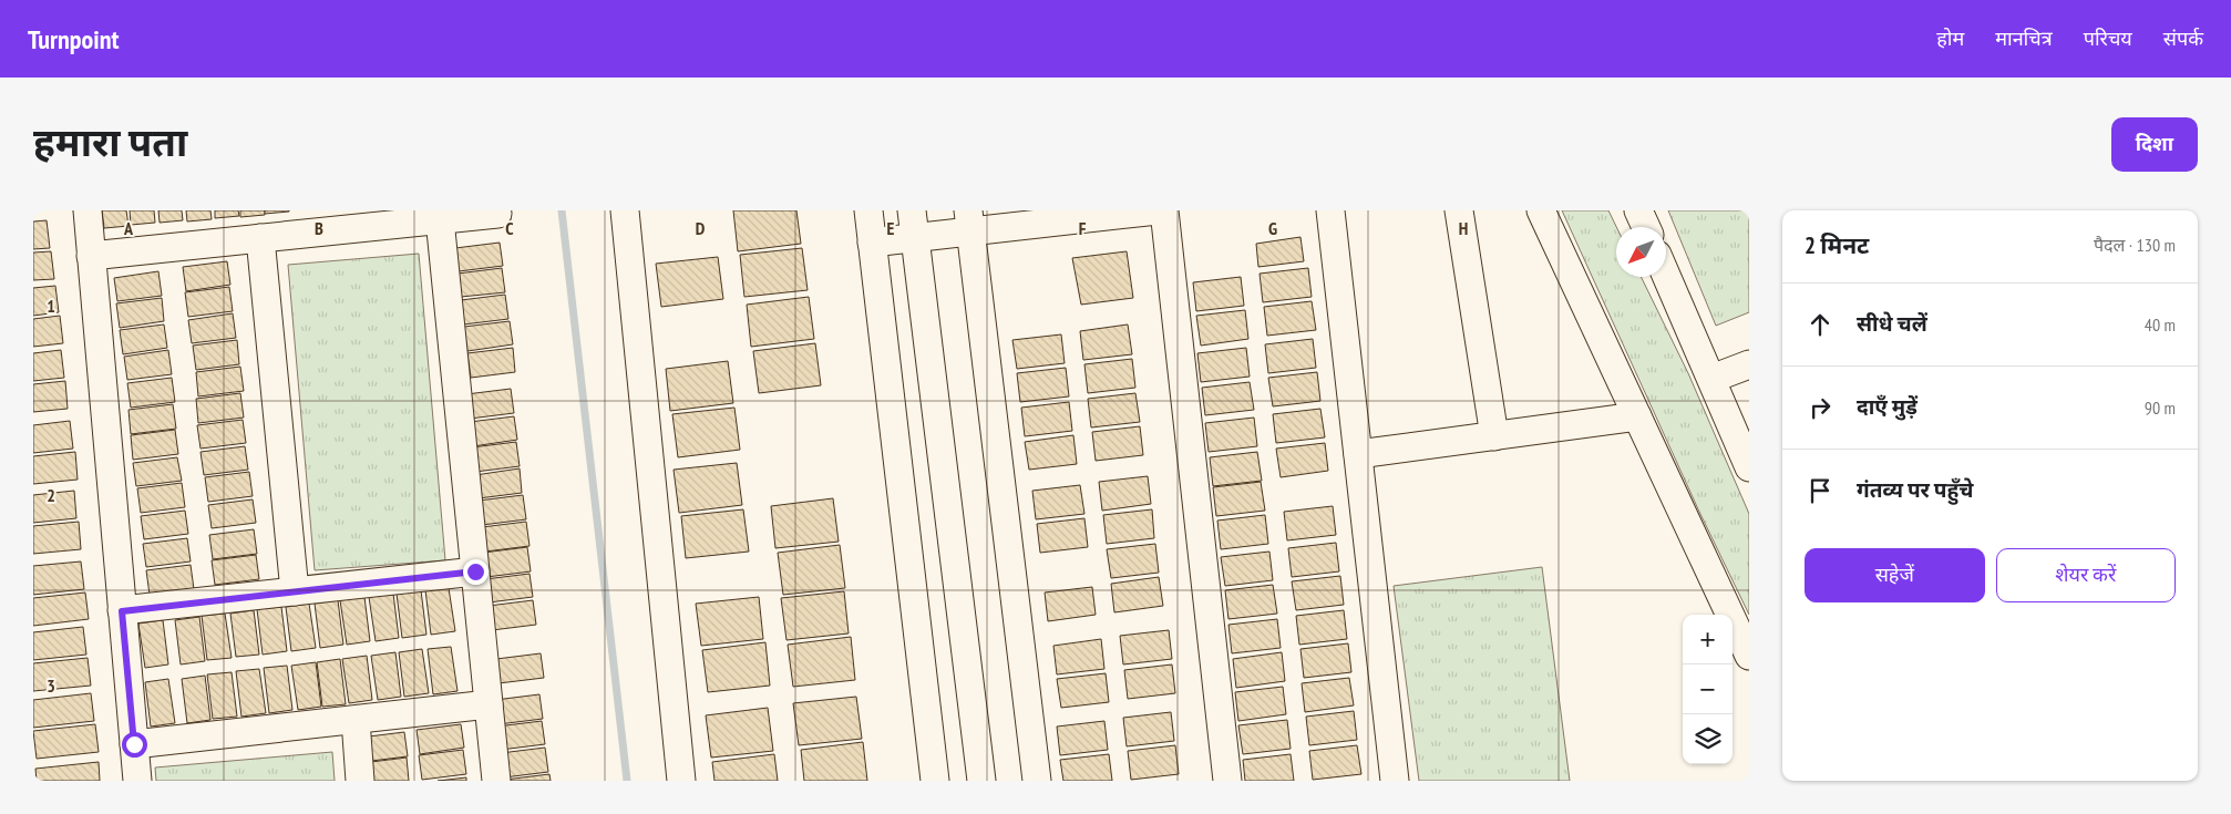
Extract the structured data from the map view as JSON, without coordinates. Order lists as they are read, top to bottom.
{
  "north": "bottom left",
  "page": {
    "header": "Turnpoint",
    "nav": [
      "होम",
      "मानचित्र",
      "परिचय",
      "संपर्क"
    ],
    "title": "हमारा पता",
    "buttons": [
      "दिशा",
      ["सहेजें", "शेयर करें"]
    ],
    "heading": ["2 मिनट", "पैदल · 130 m"],
    "list": [
      ["सीधे चलें", "40 m"],
      ["दाएँ मुड़ें", "90 m"],
      "गंतव्य पर पहुँचे"
    ],
    "map_buttons": ["+", "−"]
  },
  "grid": {
    "columns": [
      "A",
      "B",
      "C",
      "D",
      "E",
      "F",
      "G",
      "H"
    ],
    "rows": ["1", "2", "3"]
  }
}
